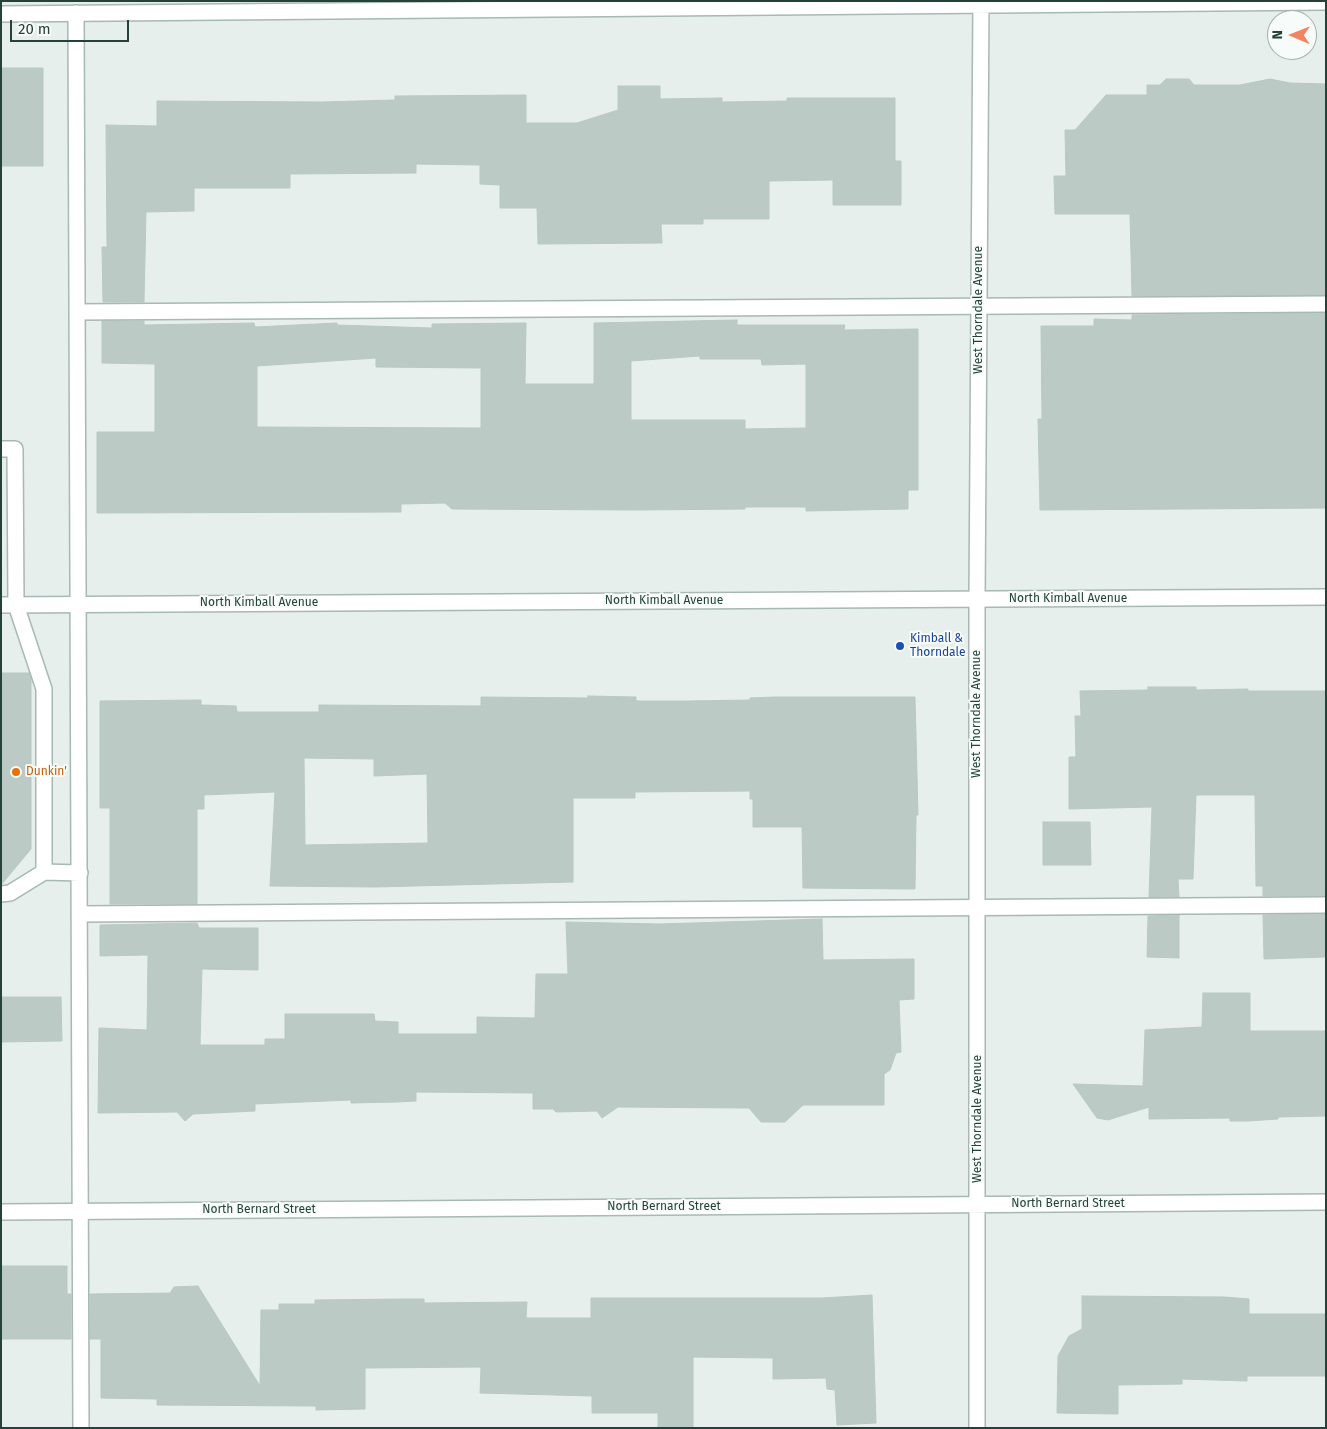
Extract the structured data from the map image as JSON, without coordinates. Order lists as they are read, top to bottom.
{
  "streets": {
    "street": ["West Thorndale Avenue", "North Kimball Avenue", "North Bernard Street"]
  },
  "crossings": [
    ["West Thorndale Avenue", "North Kimball Avenue"],
    ["West Thorndale Avenue", "North Bernard Street"]
  ],
  "places": ["Kimball & Thorndale", "Dunkin'"],
  "scale_bar": "20 m",
  "north": "left"
}
